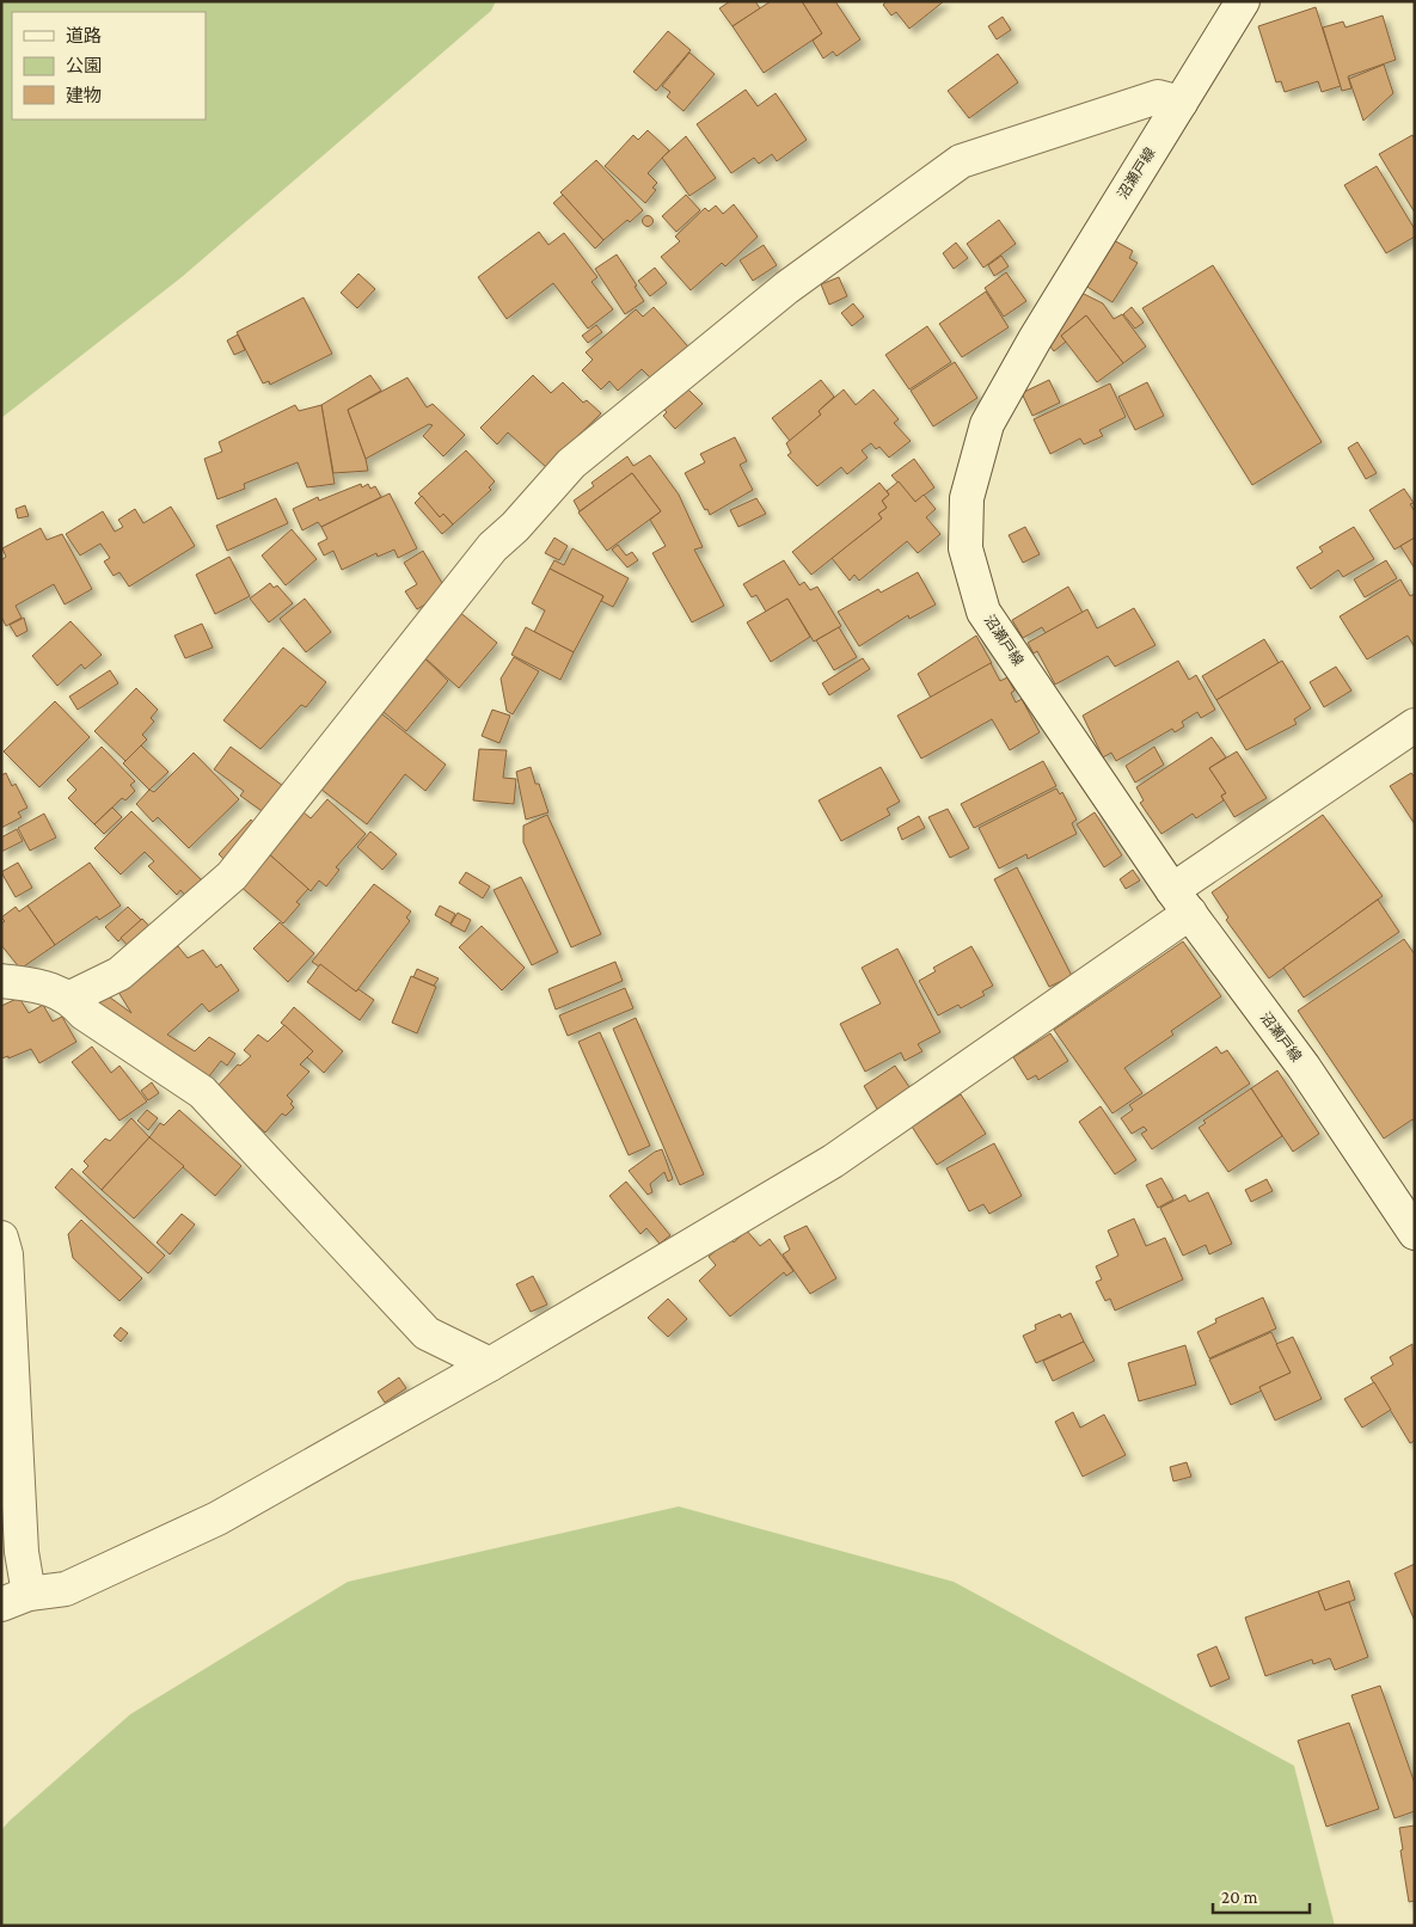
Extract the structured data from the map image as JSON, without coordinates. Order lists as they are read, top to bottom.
{
  "streets": {
    "street": ["沼瀬戸線"]
  },
  "legend": ["道路", "公園", "建物"],
  "scale_bar": "20 m"
}
